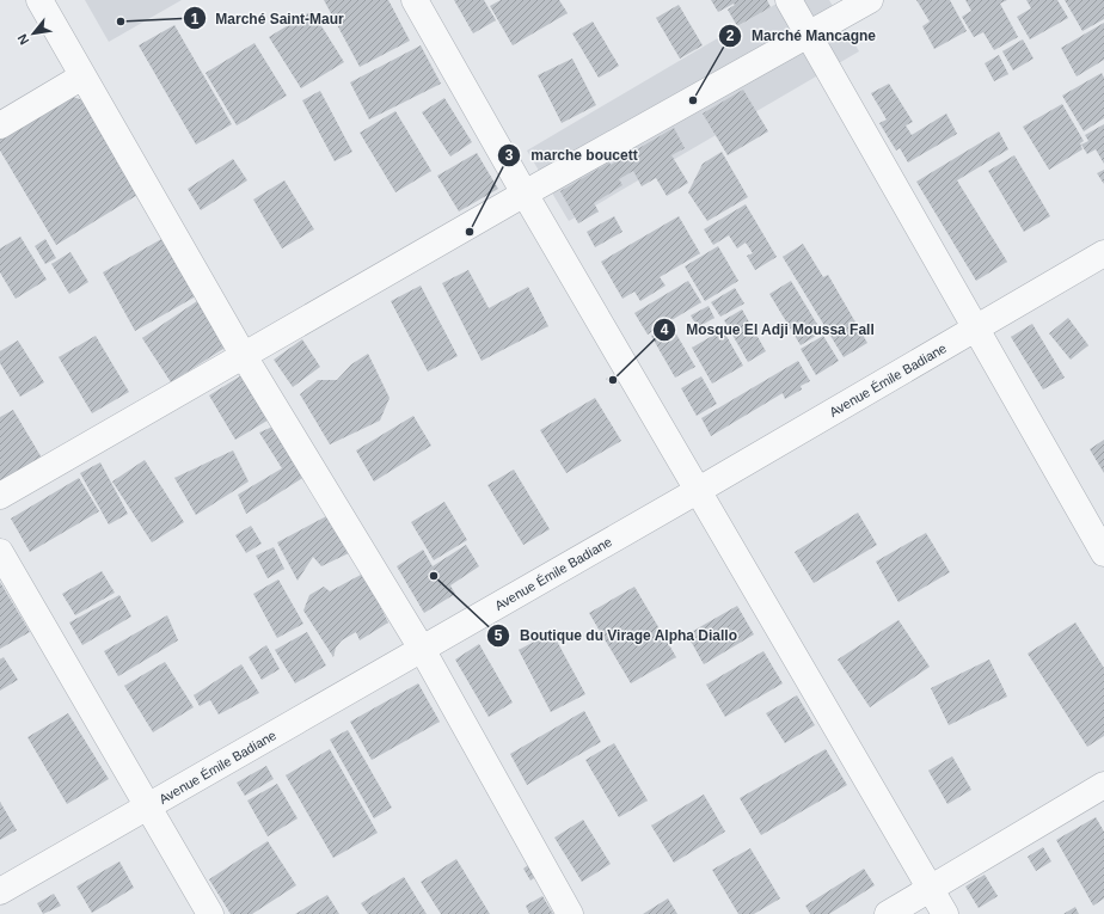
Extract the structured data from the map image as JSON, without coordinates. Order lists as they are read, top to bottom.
{
  "streets": {
    "street": ["Avenue Émile Badiane"]
  },
  "places": [
    "Marché Saint-Maur",
    "Marché Mancagne",
    "marche boucett",
    "Mosque El Adji Moussa Fall",
    "Boutique du Virage Alpha Diallo"
  ],
  "north": "bottom left"
}
